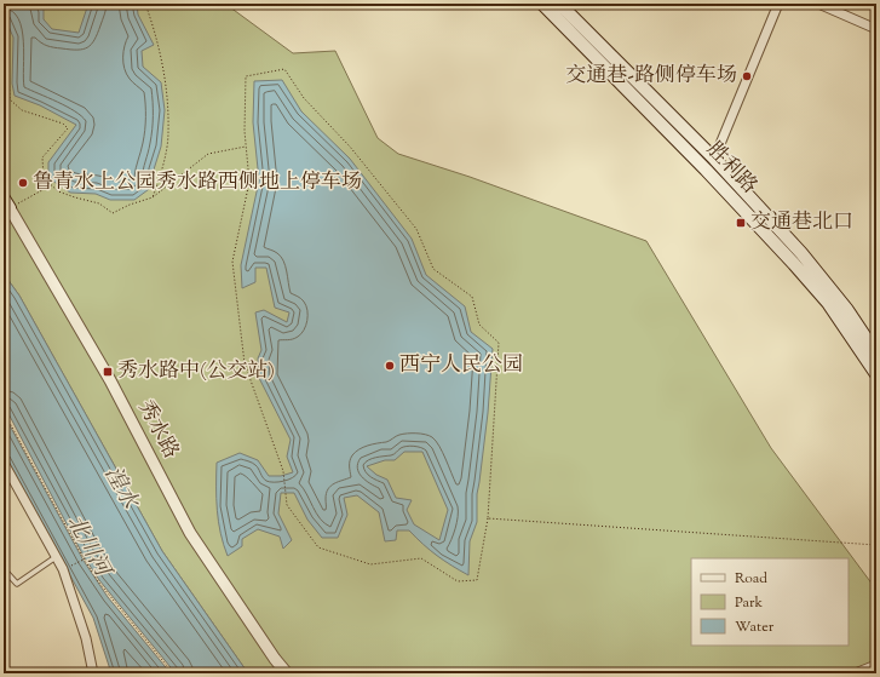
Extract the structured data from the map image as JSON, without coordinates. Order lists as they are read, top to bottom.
{
  "streets": {
    "main road": ["胜利路"],
    "street": ["秀水路"]
  },
  "water": ["湟水", "北川河"],
  "places": {
    "other": ["交通巷-路侧停车场", "鲁青水上公园秀水路西侧地上停车场", "西宁人民公园"],
    "transit": ["交通巷北口", "秀水路中(公交站)"]
  },
  "legend": ["Road", "Park", "Water"]
}
